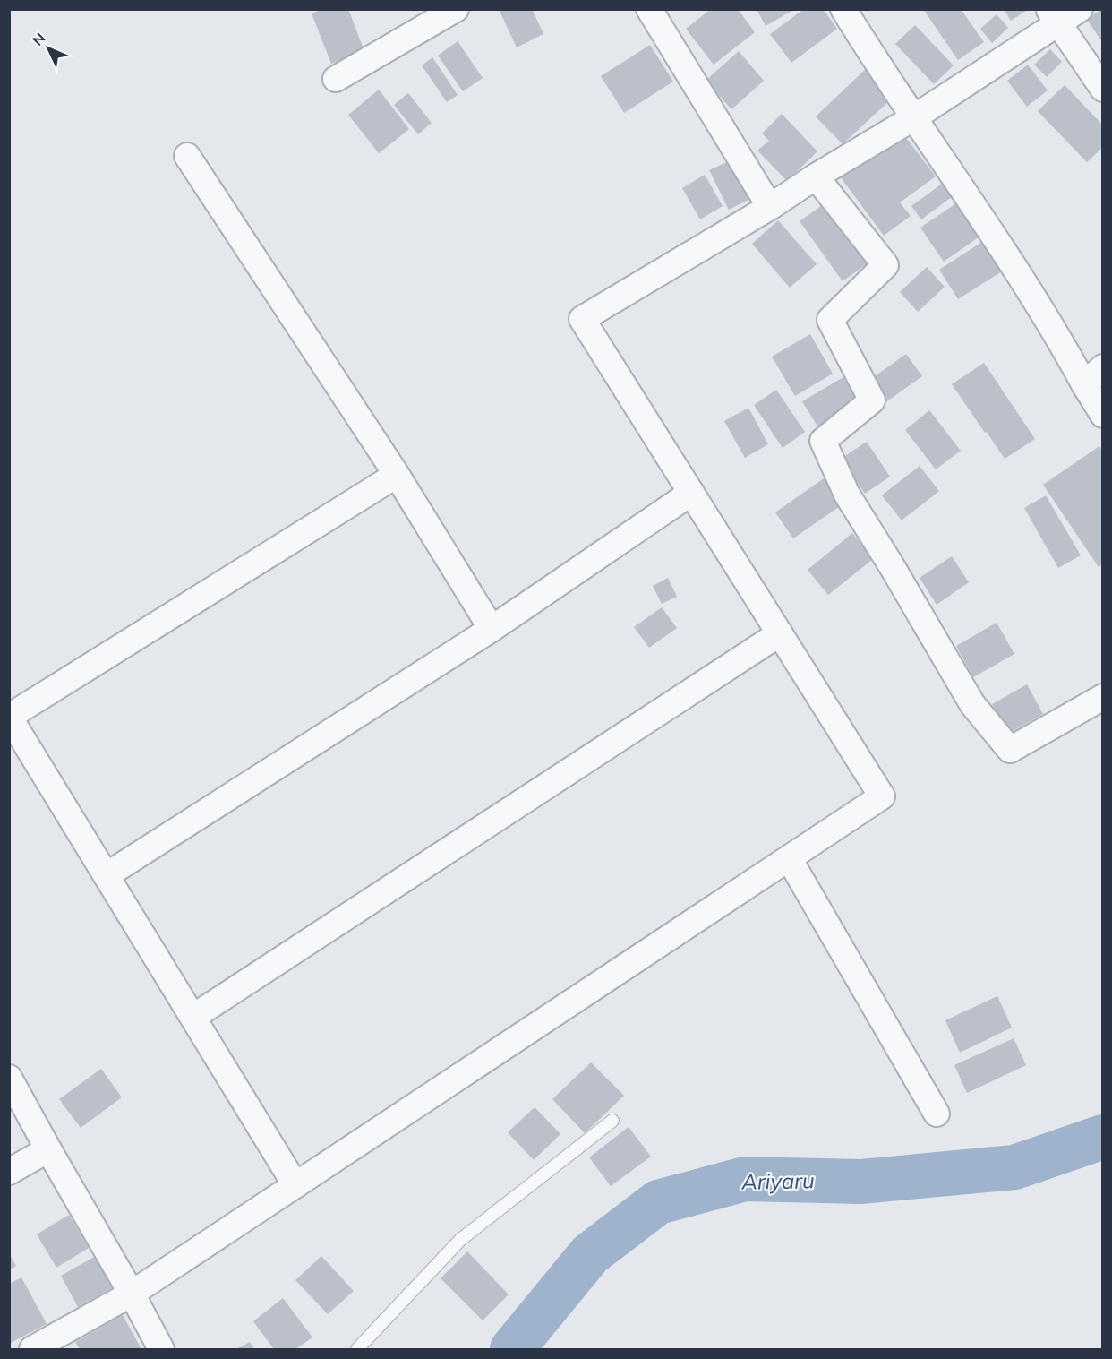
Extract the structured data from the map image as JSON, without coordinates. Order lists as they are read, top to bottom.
{
  "water": ["Ariyaru"],
  "north": "top left"
}
